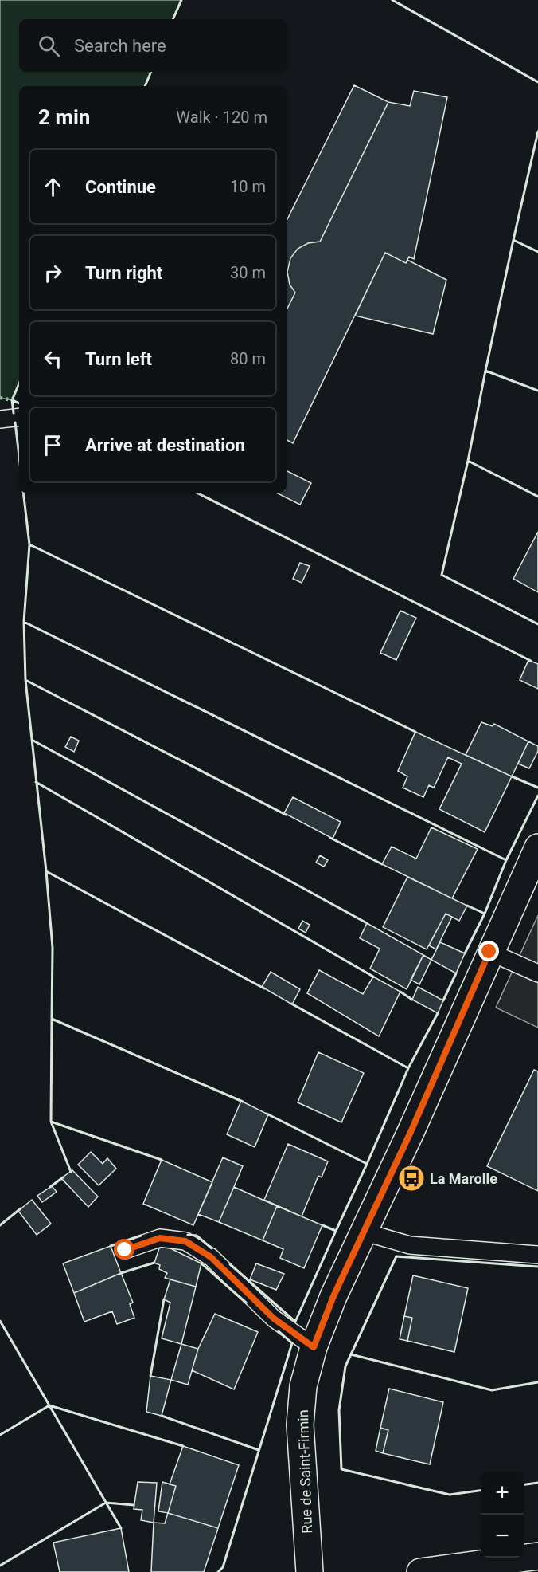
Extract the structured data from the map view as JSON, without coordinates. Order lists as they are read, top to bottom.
{
  "streets": {
    "street": ["Rue de Saint-Firmin"]
  },
  "places": {
    "bus stop": ["La Marolle"]
  },
  "page": {
    "search": "Search here",
    "heading": ["2 min", "Walk · 120 m"],
    "list": [
      ["Continue", "10 m"],
      ["Turn right", "30 m"],
      ["Turn left", "80 m"],
      "Arrive at destination"
    ],
    "map_buttons": ["+", "−"]
  }
}
